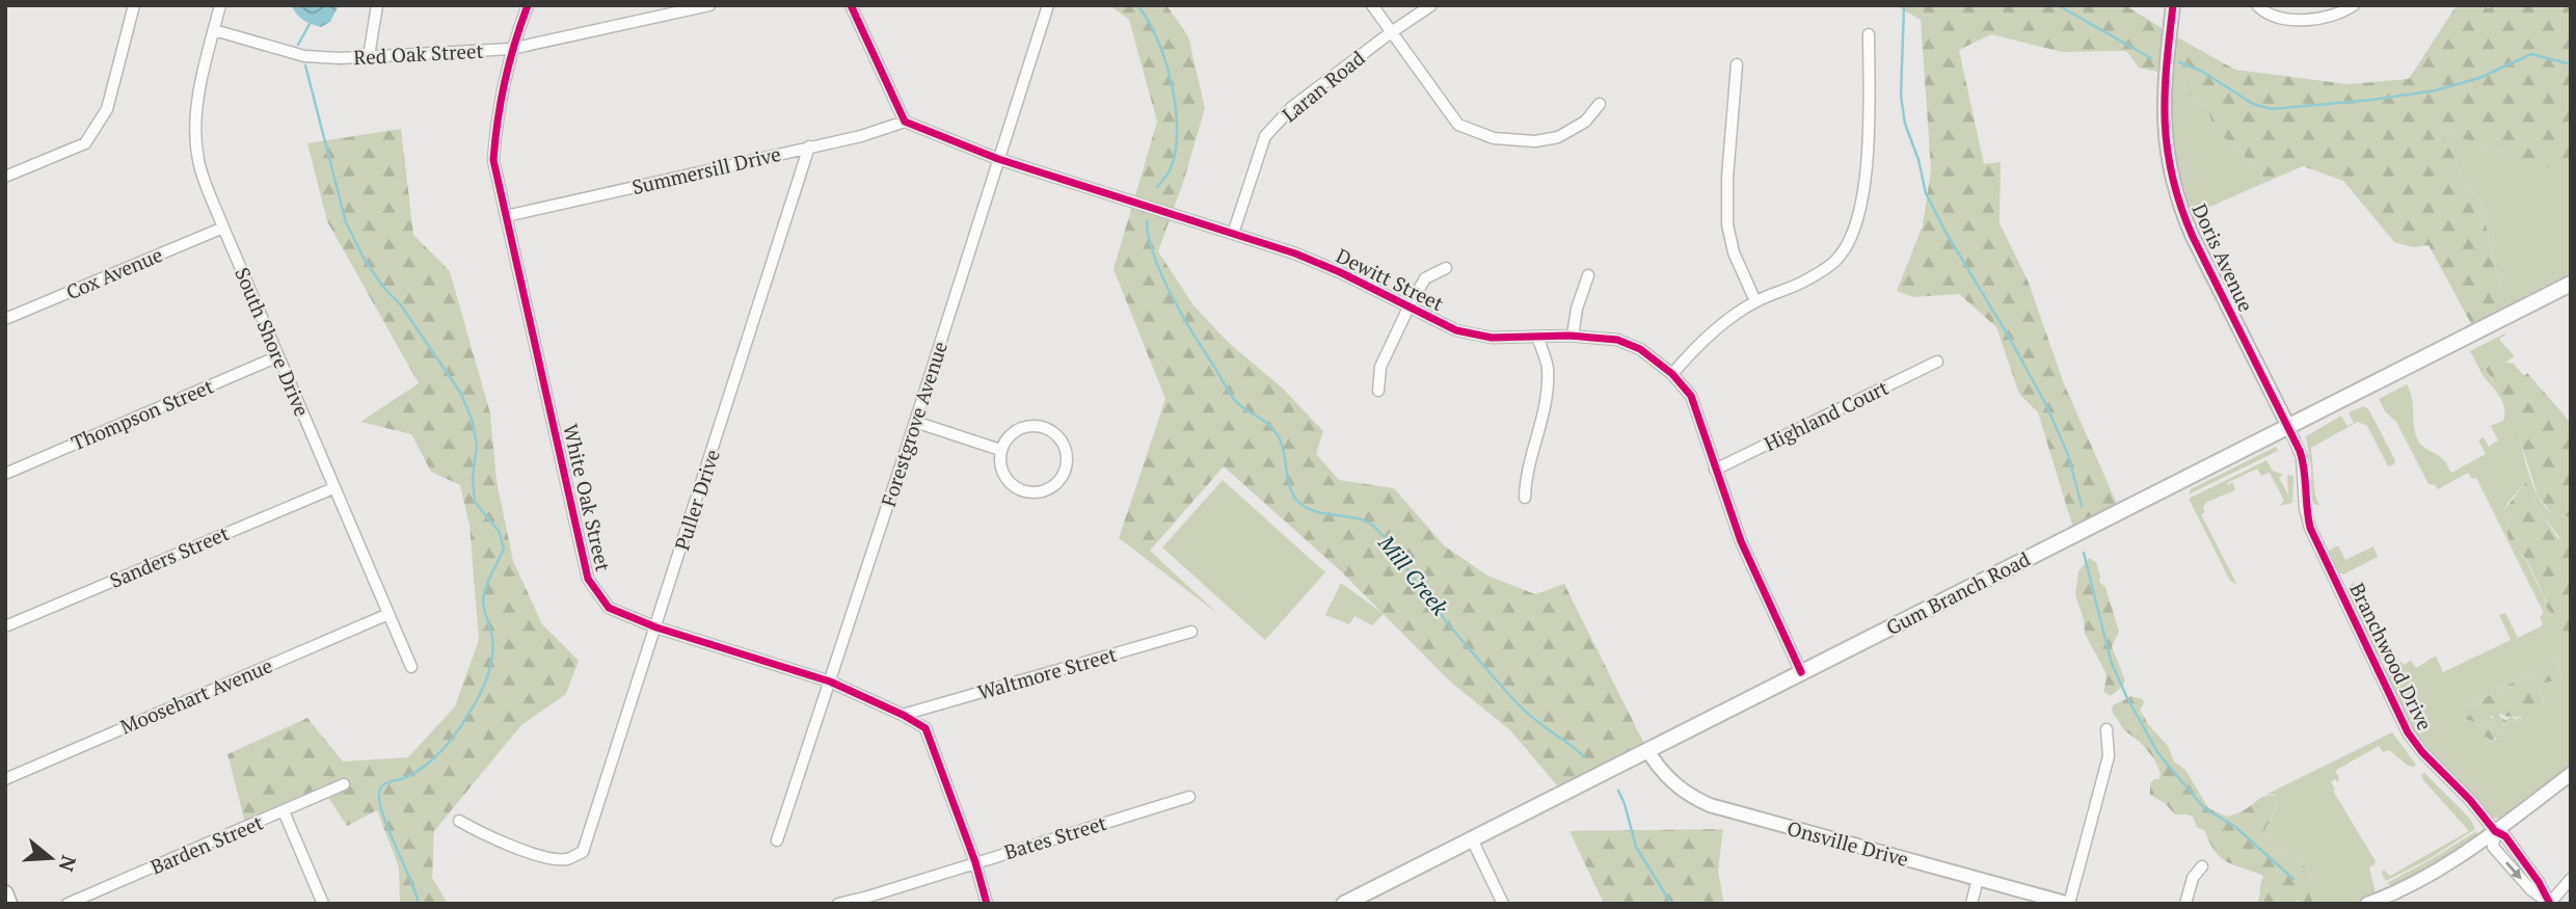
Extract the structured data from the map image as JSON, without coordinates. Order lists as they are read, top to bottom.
{
  "streets": {
    "main road": ["Gum Branch Road"],
    "street": [
      "Red Oak Street",
      "Laran Road",
      "Summersill Drive",
      "Doris Avenue",
      "Cox Avenue",
      "Dewitt Street",
      "South Shore Drive",
      "Thompson Street",
      "Highland Court",
      "Forestgrove Avenue",
      "White Oak Street",
      "Puller Drive",
      "Sanders Street",
      "Branchwood Drive",
      "Waltmore Street",
      "Moosehart Avenue",
      "Bates Street",
      "Onsville Drive",
      "Barden Street"
    ]
  },
  "crossings": [
    ["Red Oak Street", "South Shore Drive"],
    ["Red Oak Street", "White Oak Street"],
    ["Laran Road", "Dewitt Street"],
    ["Summersill Drive", "Dewitt Street"],
    ["Summersill Drive", "White Oak Street"],
    ["Summersill Drive", "Puller Drive"],
    ["Doris Avenue", "Gum Branch Road"],
    ["Doris Avenue", "Branchwood Drive"],
    ["Cox Avenue", "South Shore Drive"],
    ["Dewitt Street", "Highland Court"],
    ["Dewitt Street", "Forestgrove Avenue"],
    ["Dewitt Street", "Gum Branch Road"],
    ["South Shore Drive", "Thompson Street"],
    ["South Shore Drive", "Sanders Street"],
    ["South Shore Drive", "Moosehart Avenue"],
    ["Forestgrove Avenue", "White Oak Street"],
    ["White Oak Street", "Puller Drive"],
    ["White Oak Street", "Waltmore Street"],
    ["White Oak Street", "Bates Street"],
    ["Gum Branch Road", "Branchwood Drive"],
    ["Gum Branch Road", "Onsville Drive"]
  ],
  "water": ["Mill Creek"],
  "north": "right"
}
